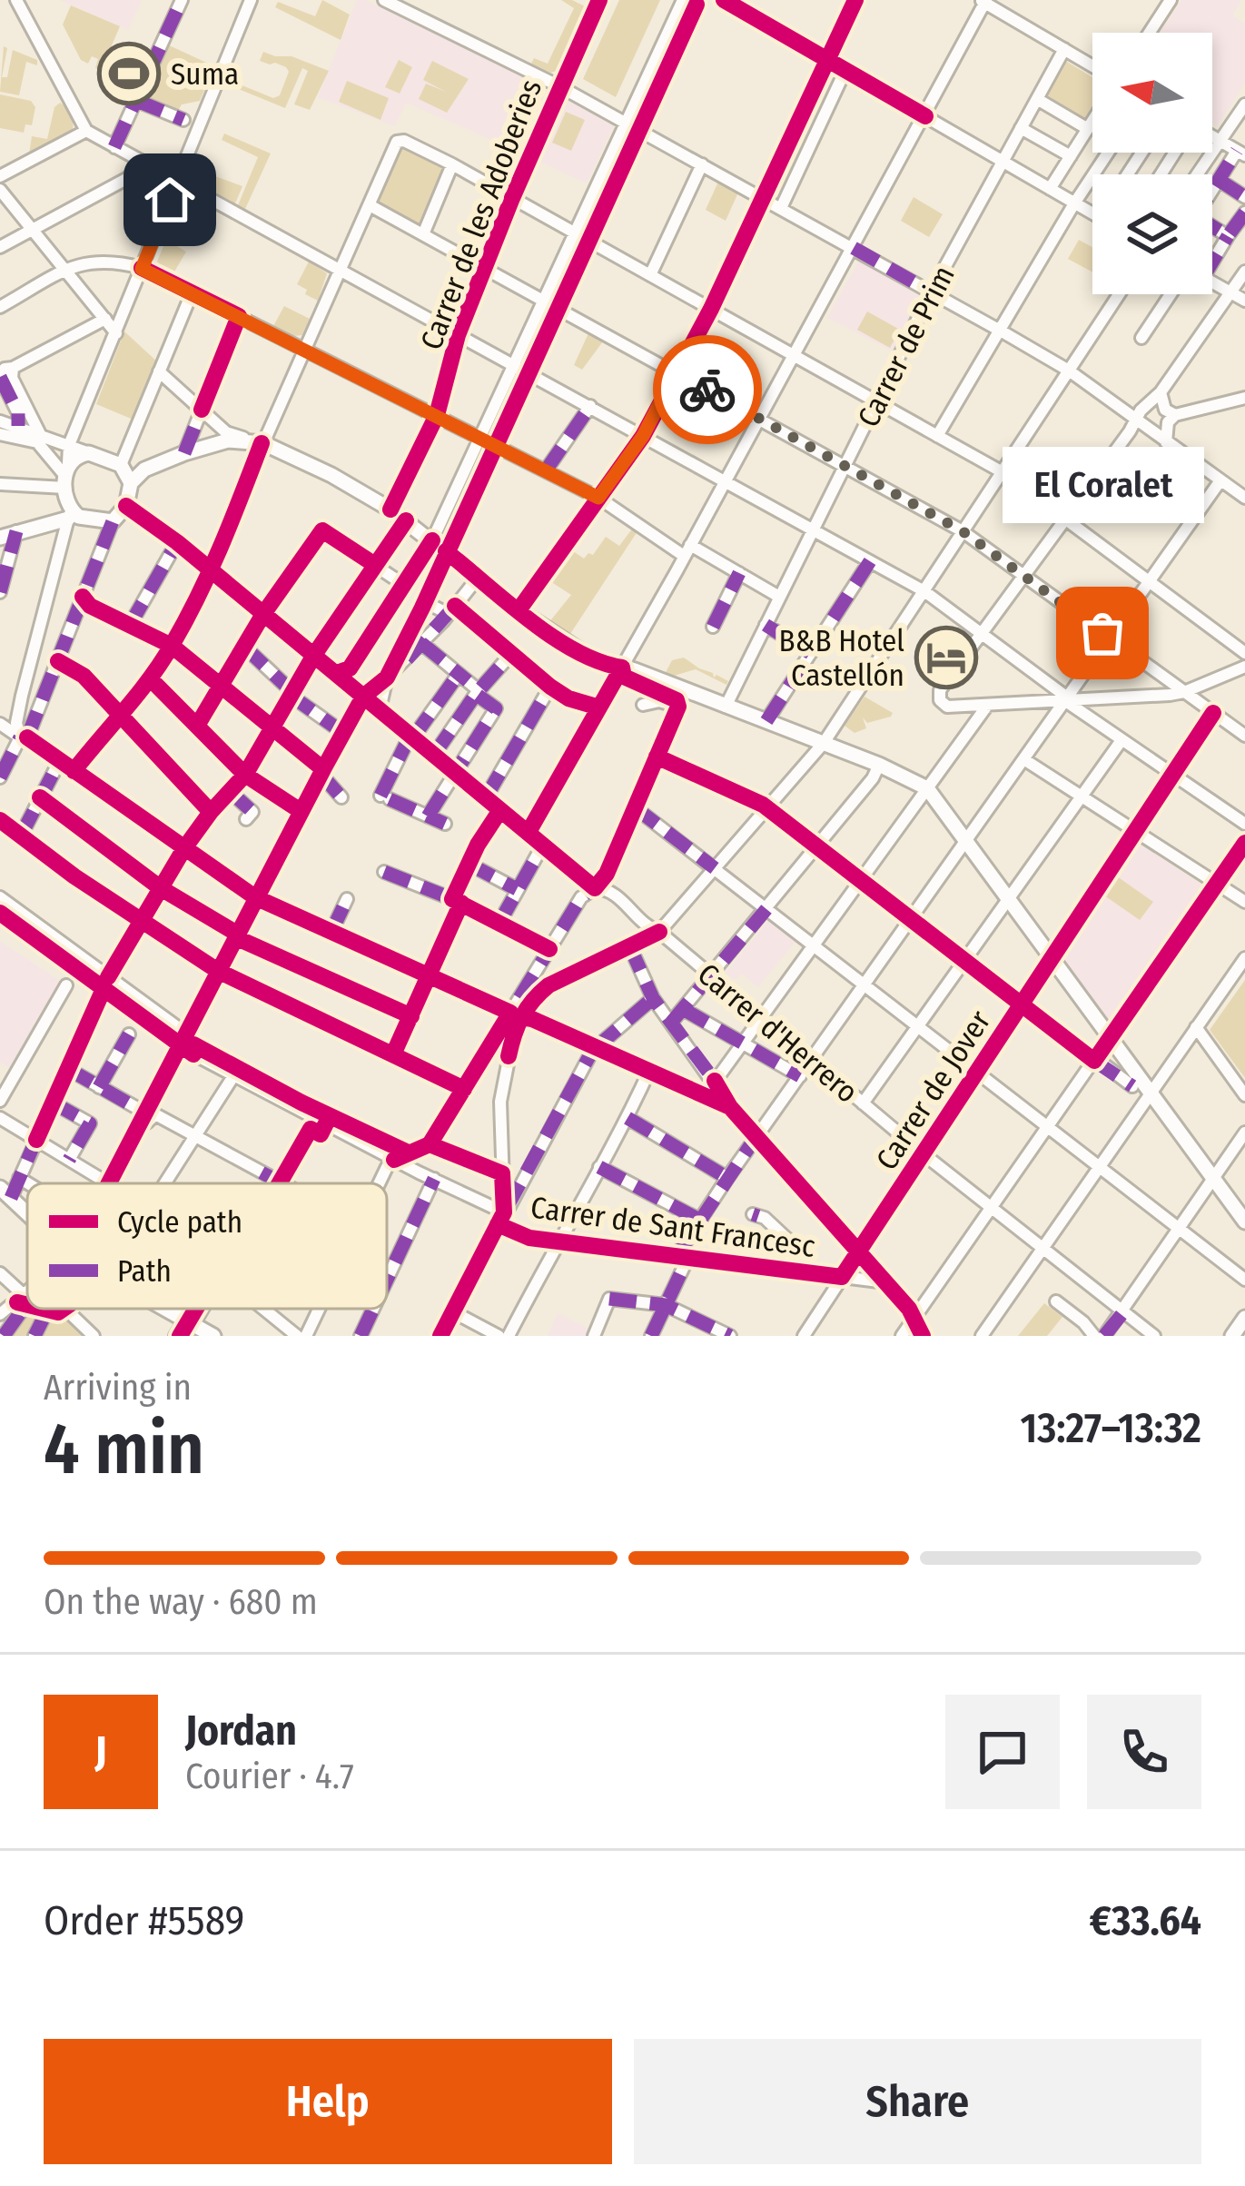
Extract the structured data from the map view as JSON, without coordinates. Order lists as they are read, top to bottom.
{
  "streets": {
    "street": [
      "Carrer de les Adoberies",
      "Carrer de Prim",
      "Carrer d'Herrero",
      "Carrer de Jover",
      "Carrer de Sant Francesc"
    ]
  },
  "crossings": [
    ["Carrer d'Herrero", "Carrer de Jover"],
    ["Carrer de Jover", "Carrer de Sant Francesc"]
  ],
  "places": {
    "sports": ["Suma"],
    "other": ["El Coralet"],
    "hotel": ["B&B Hotel Castellón"]
  },
  "legend": ["Cycle path", "Path"],
  "north": "left",
  "page": {
    "bubble": "El Coralet",
    "heading": ["4 min", "Arriving in", "13:27–13:32"],
    "panel": [
      "Jordan",
      "Courier · 4.7",
      "Order #5589",
      "€33.64"
    ],
    "bar": "On the way · 680 m",
    "round": "J",
    "buttons": ["Help", "Share"]
  }
}
